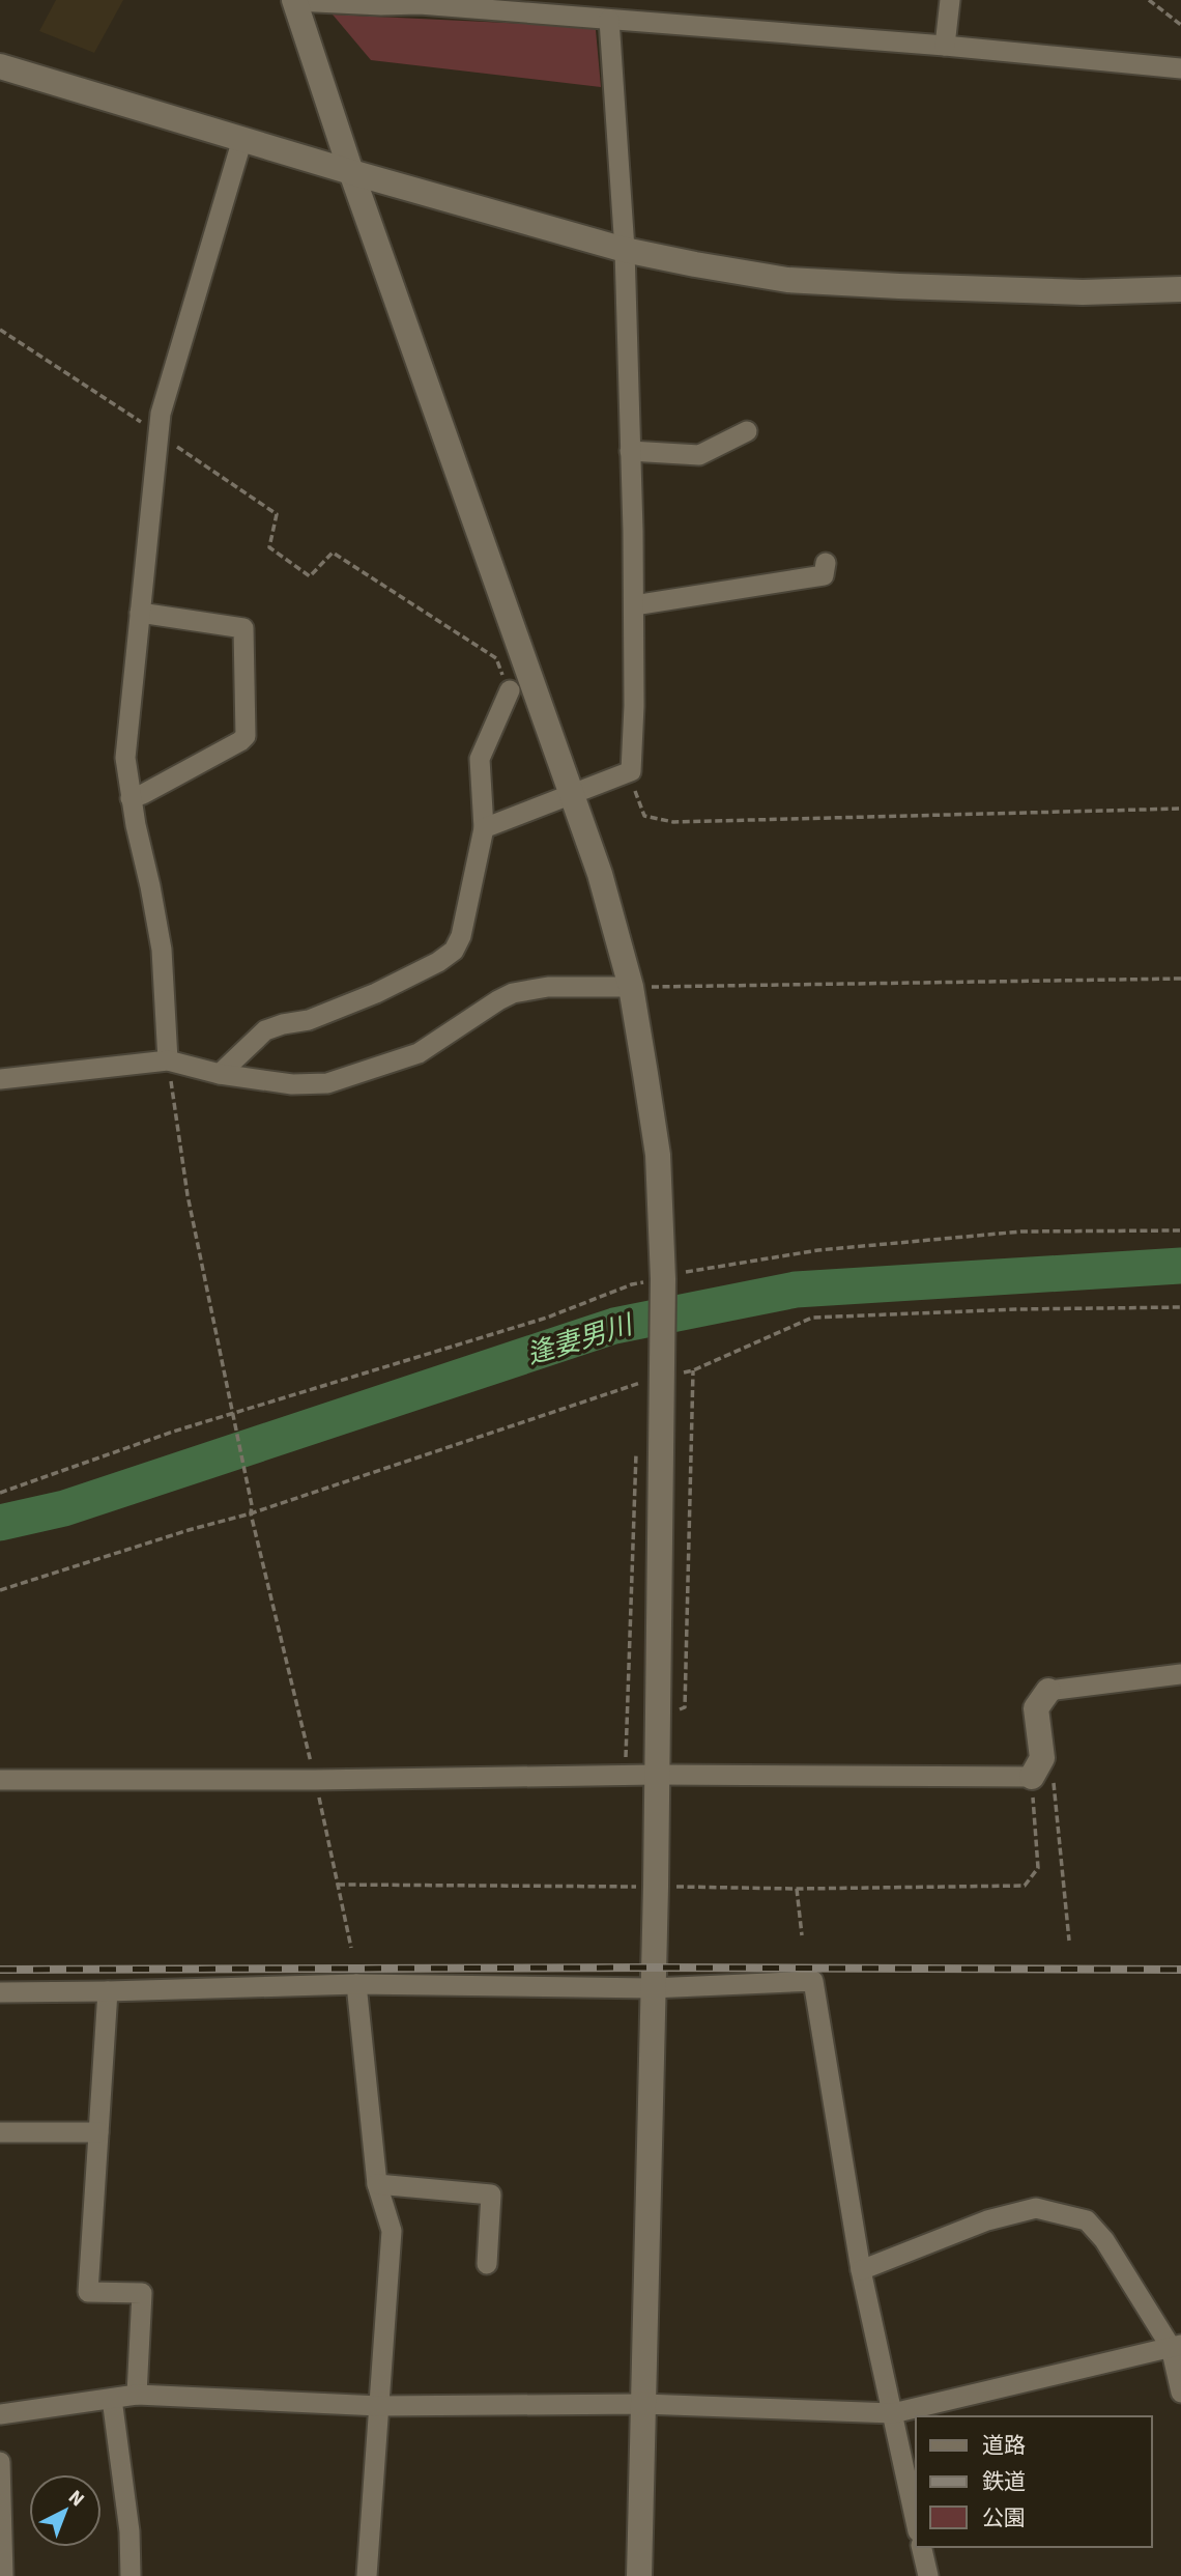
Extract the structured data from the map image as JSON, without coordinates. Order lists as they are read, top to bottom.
{
  "water": ["逢妻男川"],
  "legend": ["道路", "鉄道", "公園"],
  "north": "top right"
}
